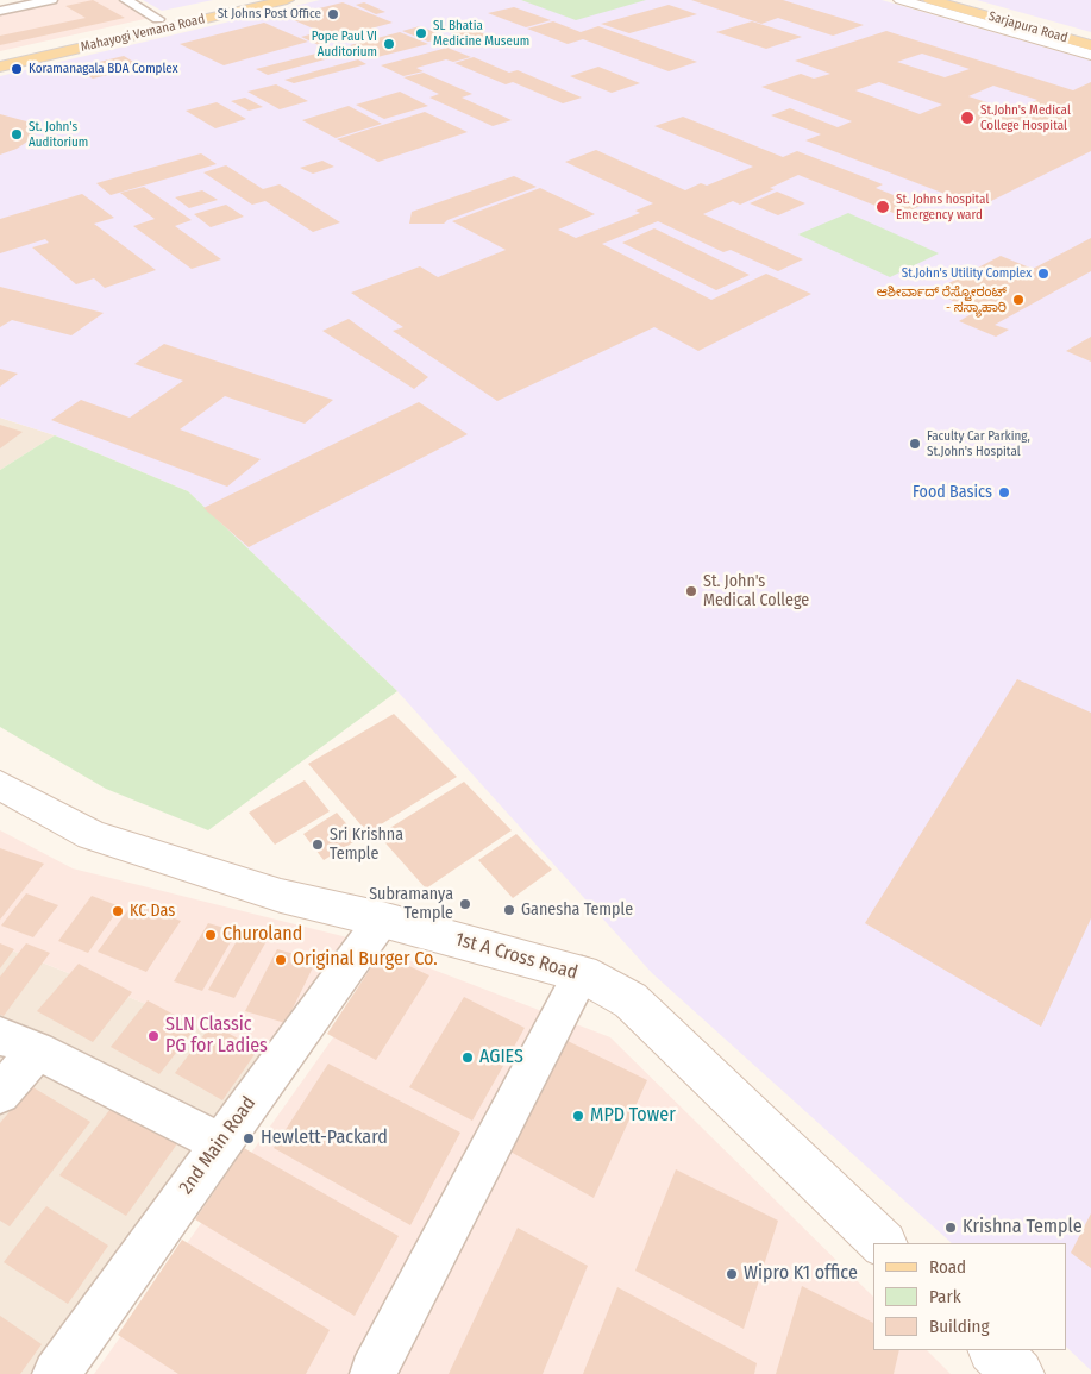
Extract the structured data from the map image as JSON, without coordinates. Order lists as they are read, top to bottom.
{
  "streets": {
    "main road": ["Sarjapura Road", "Mahayogi Vemana Road"],
    "street": ["1st A Cross Road", "2nd Main Road"]
  },
  "crossings": [
    ["1st A Cross Road", "2nd Main Road"]
  ],
  "places": [
    "St Johns Post Office",
    "SL Bhatia Medicine Museum",
    "Pope Paul VI Auditorium",
    "Koramanagala BDA Complex",
    "St.John's Medical College Hospital",
    "St. John's Auditorium",
    "St. Johns hospital Emergency ward",
    "St.John's Utility Complex",
    "ಆಶೀರ್ವಾದ್ ರೆಸ್ಟೋರಂಟ್ - ಸಸ್ಯಾಹಾರಿ",
    "Faculty Car Parking, St.John's Hospital",
    "Food Basics",
    "St. John's Medical College",
    "Sri Krishna Temple",
    "Subramanya Temple",
    "Ganesha Temple",
    "KC Das",
    "Churoland",
    "Original Burger Co.",
    "SLN Classic PG for Ladies",
    "AGIES",
    "MPD Tower",
    "Hewlett-Packard",
    "Krishna Temple",
    "Wipro K1 office"
  ],
  "legend": ["Road", "Park", "Building"]
}
